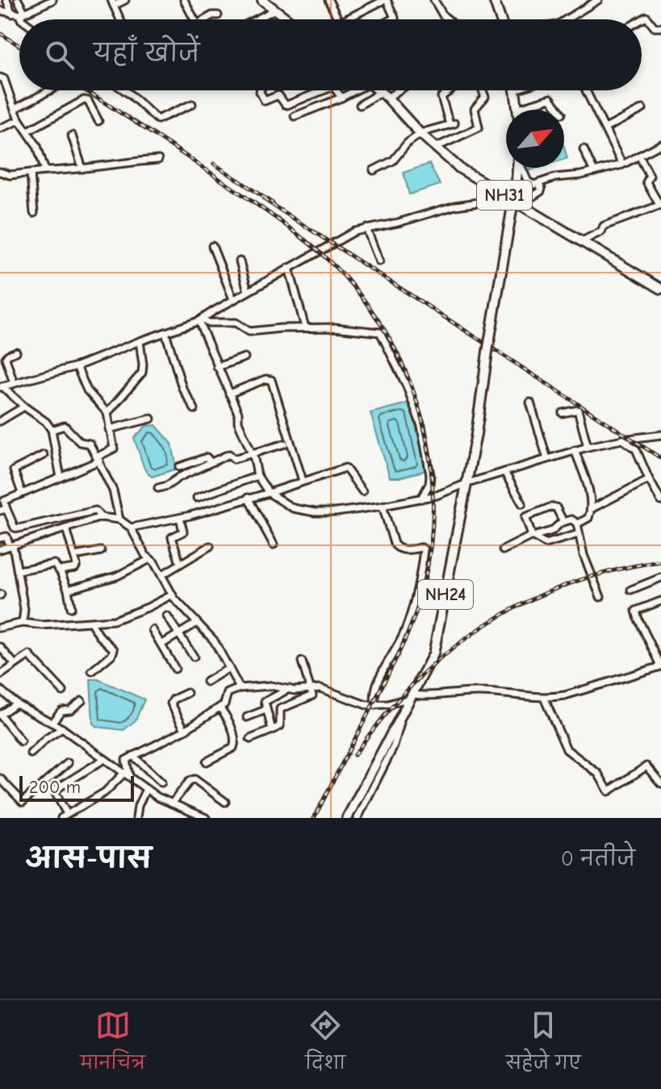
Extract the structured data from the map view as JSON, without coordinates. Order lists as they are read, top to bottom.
{
  "streets": {
    "highway": ["NH31", "NH24"]
  },
  "crossings": [
    ["NH31", "NH24"]
  ],
  "scale_bar": "200 m",
  "north": "top right",
  "page": {
    "search": "यहाँ खोजें",
    "scale": "200 m",
    "heading": ["आस-पास", "0 नतीजे"],
    "nav": ["मानचित्र", "दिशा", "सहेजे गए"]
  }
}
